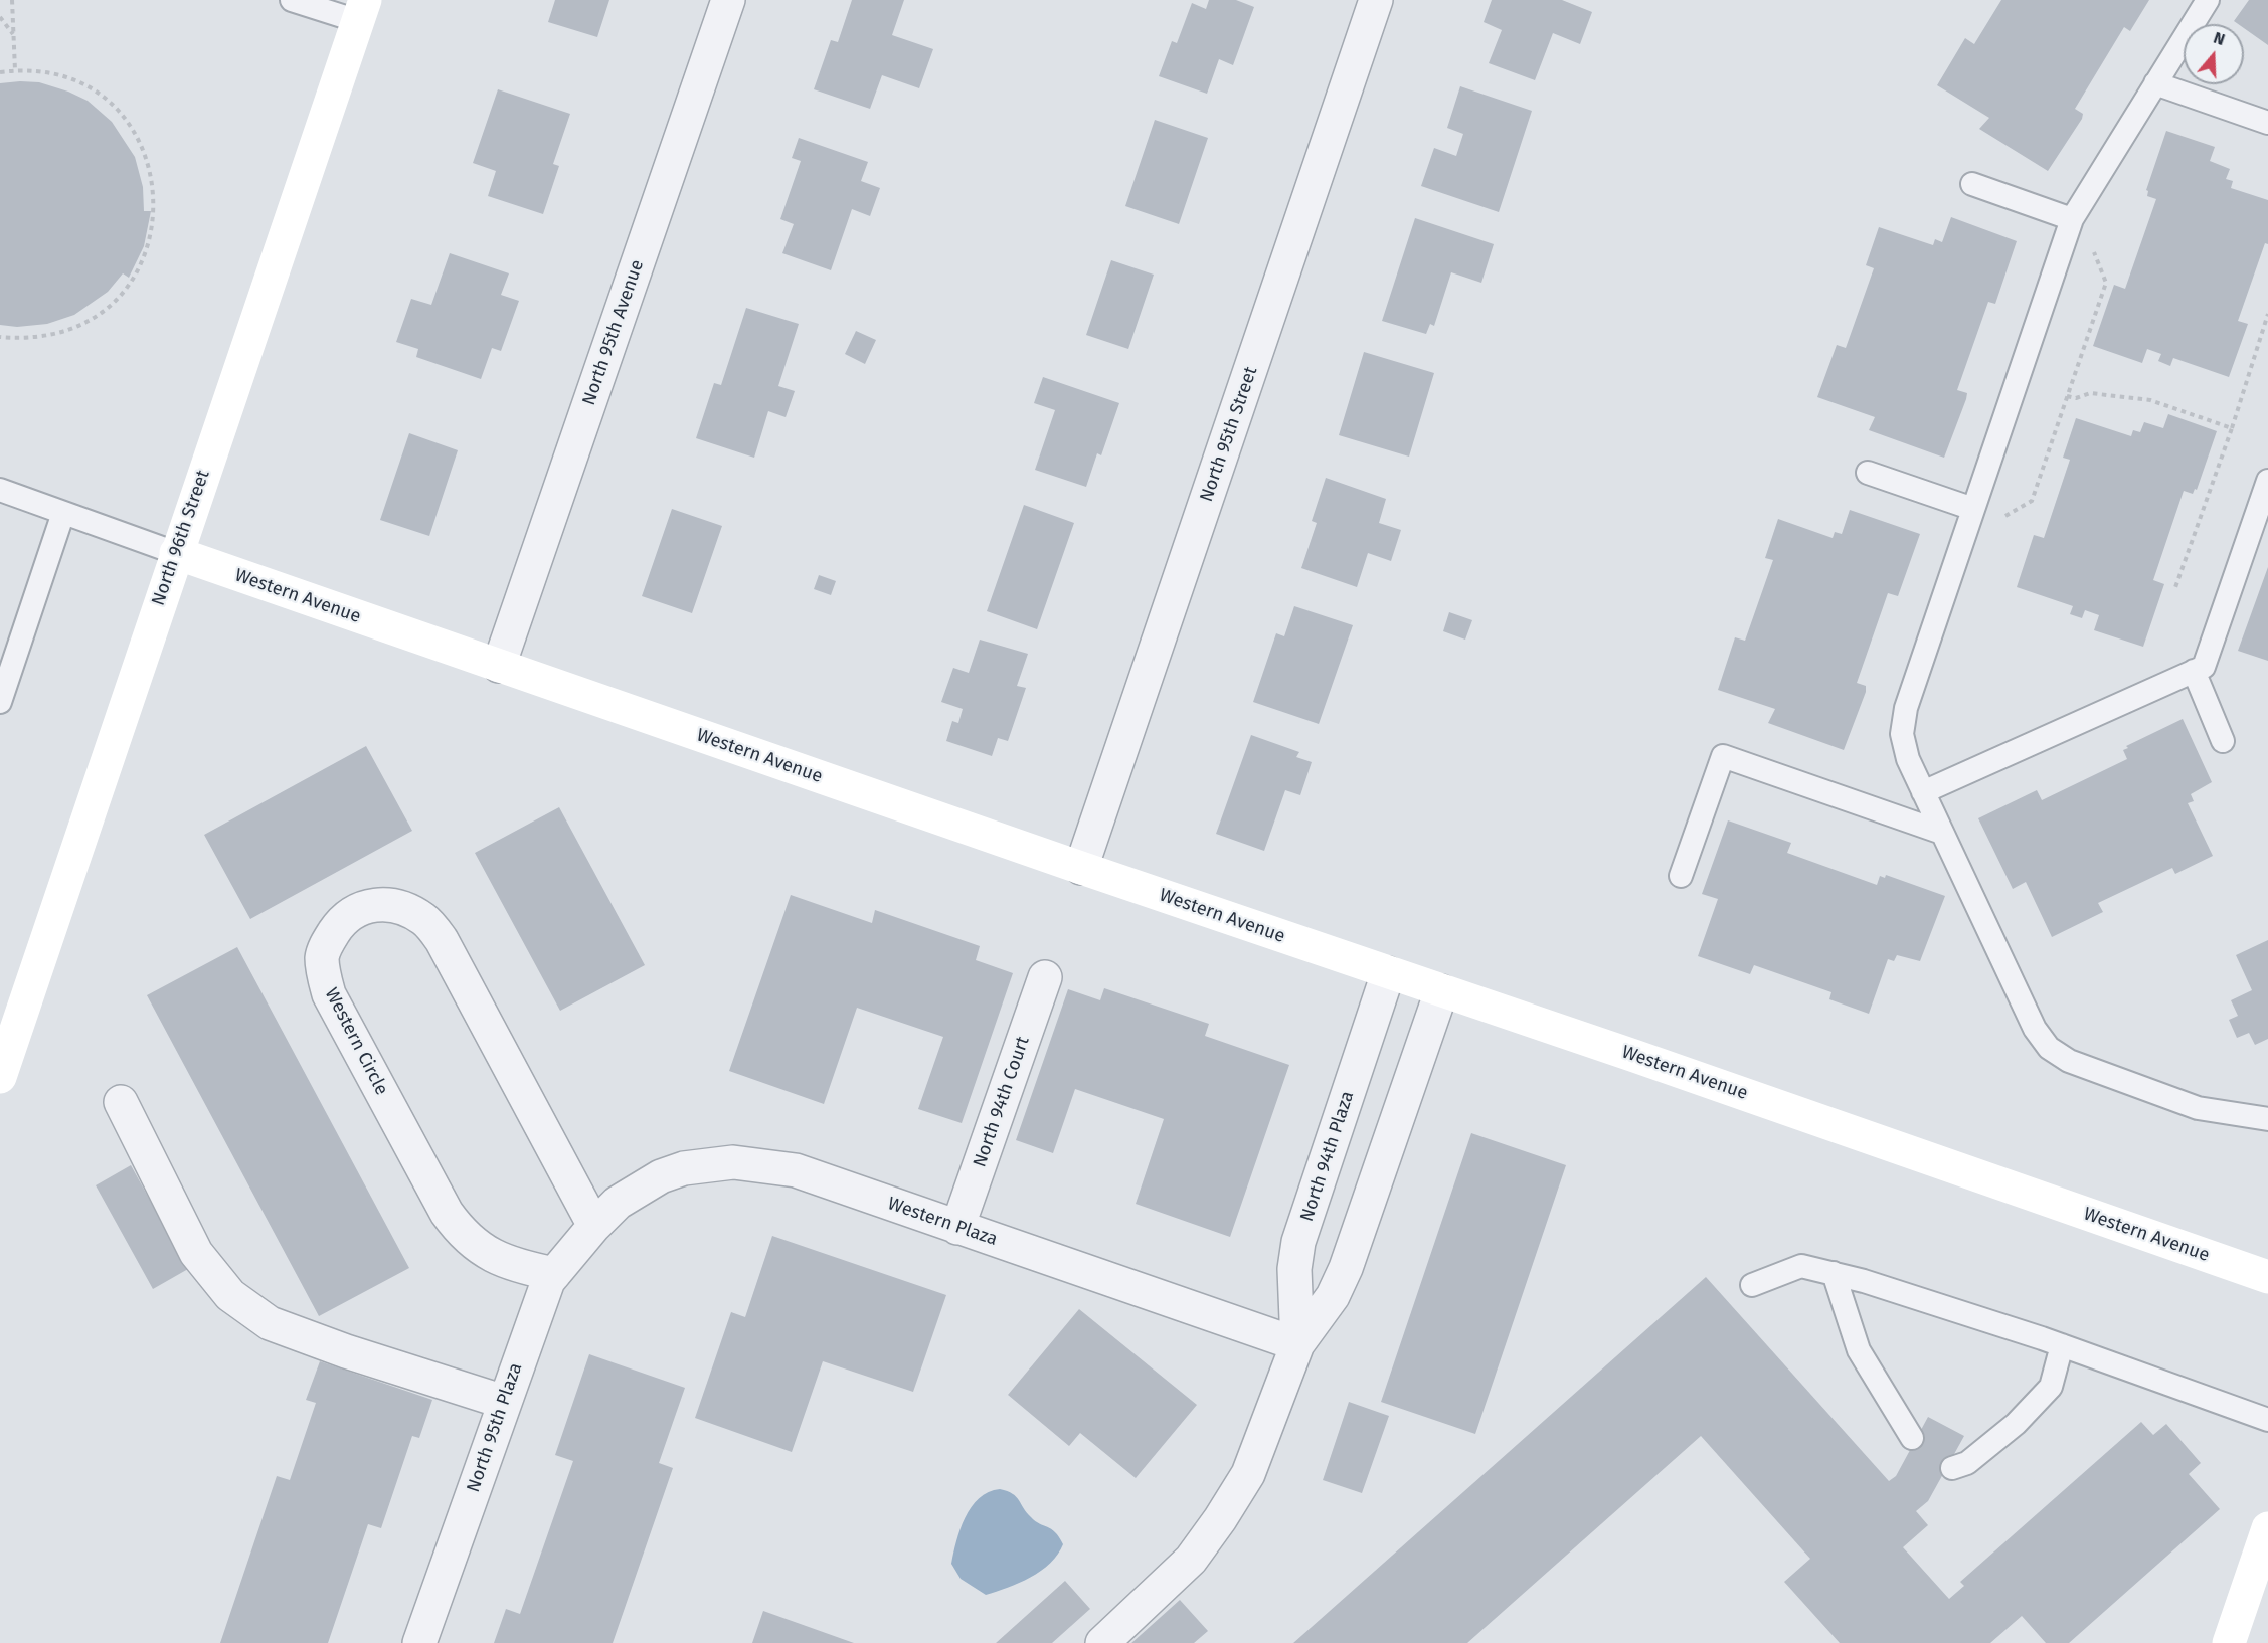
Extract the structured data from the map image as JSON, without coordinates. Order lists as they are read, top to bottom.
{
  "streets": {
    "street": [
      "North 95th Avenue",
      "North 95th Street",
      "North 96th Street",
      "Western Avenue",
      "Western Circle",
      "North 94th Court",
      "North 94th Plaza",
      "Western Plaza",
      "North 95th Plaza"
    ]
  },
  "crossings": [
    ["North 95th Avenue", "Western Avenue"],
    ["North 95th Street", "Western Avenue"],
    ["North 96th Street", "Western Avenue"],
    ["Western Avenue", "North 94th Plaza"],
    ["Western Circle", "Western Plaza"],
    ["Western Circle", "North 95th Plaza"],
    ["North 94th Court", "Western Plaza"],
    ["North 94th Plaza", "Western Plaza"],
    ["Western Plaza", "North 95th Plaza"]
  ],
  "north": "top"
}
